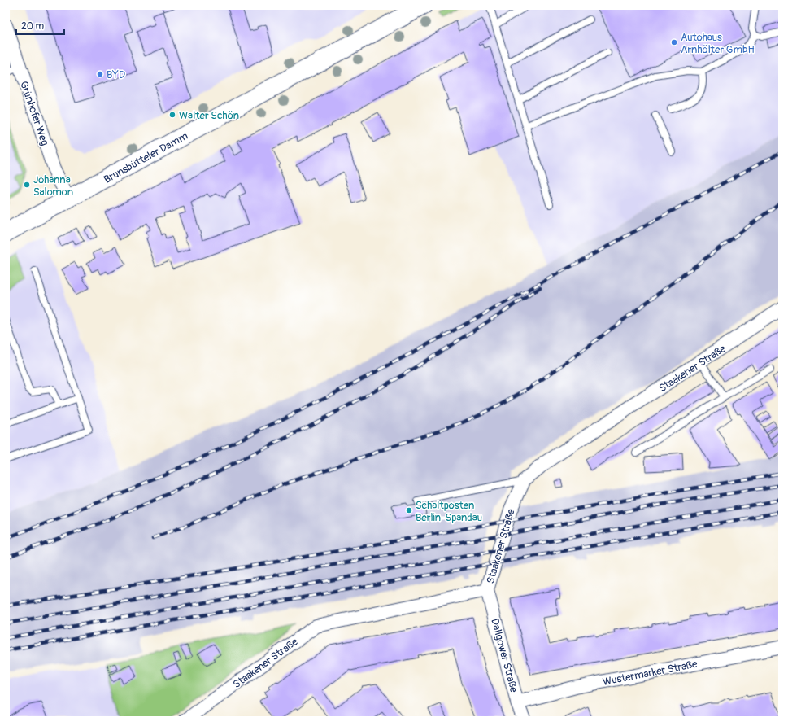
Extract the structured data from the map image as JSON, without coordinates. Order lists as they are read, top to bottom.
{
  "streets": {
    "main road": ["Brunsbütteler Damm"],
    "street": [
      "Grünhofer Weg",
      "Staakener Straße",
      "Dallgower Straße",
      "Wustermarker Straße"
    ]
  },
  "crossings": [
    ["Grünhofer Weg", "Brunsbütteler Damm"],
    ["Staakener Straße", "Dallgower Straße"],
    ["Dallgower Straße", "Wustermarker Straße"]
  ],
  "places": [
    "Autohaus Arnhölter GmbH",
    "BYD",
    "Walter Schön",
    "Johanna Salomon",
    "Schaltposten Berlin-Spandau"
  ],
  "scale_bar": "20 m"
}
